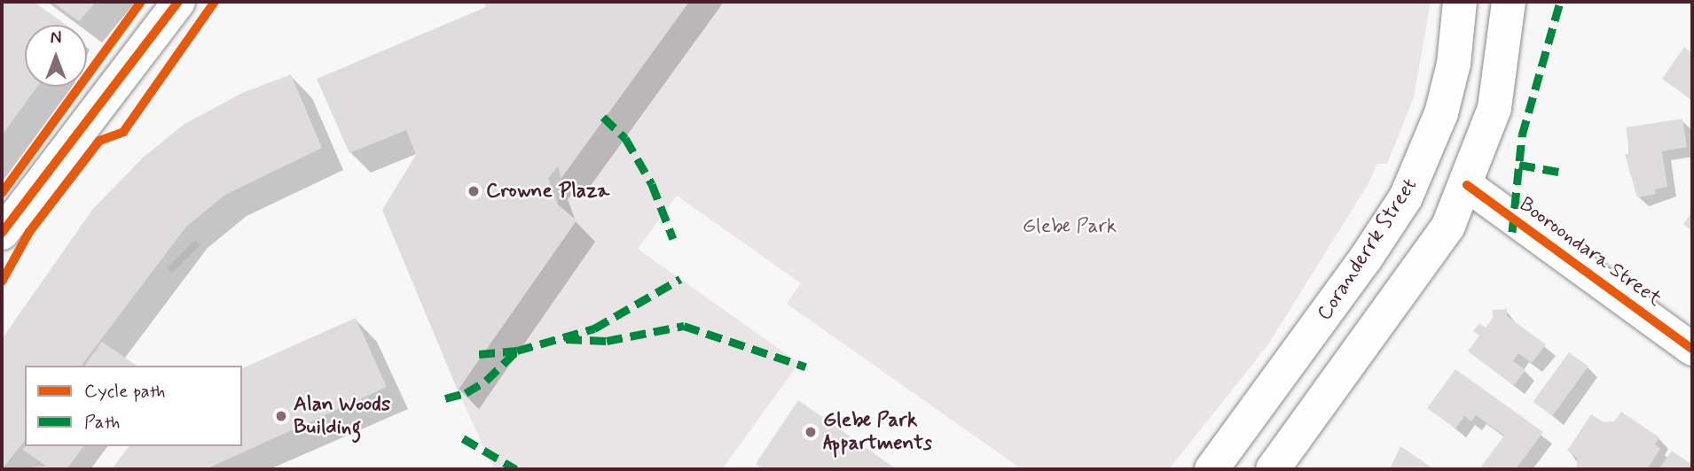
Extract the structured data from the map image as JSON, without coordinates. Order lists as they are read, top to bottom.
{
  "streets": {
    "main road": ["Coranderrk Street"],
    "street": ["Booroondara Street"]
  },
  "parks": ["Glebe Park"],
  "places": ["Crowne Plaza", "Alan Woods Building", "Glebe Park Appartments"],
  "legend": ["Cycle path", "Path"],
  "north": "top"
}
